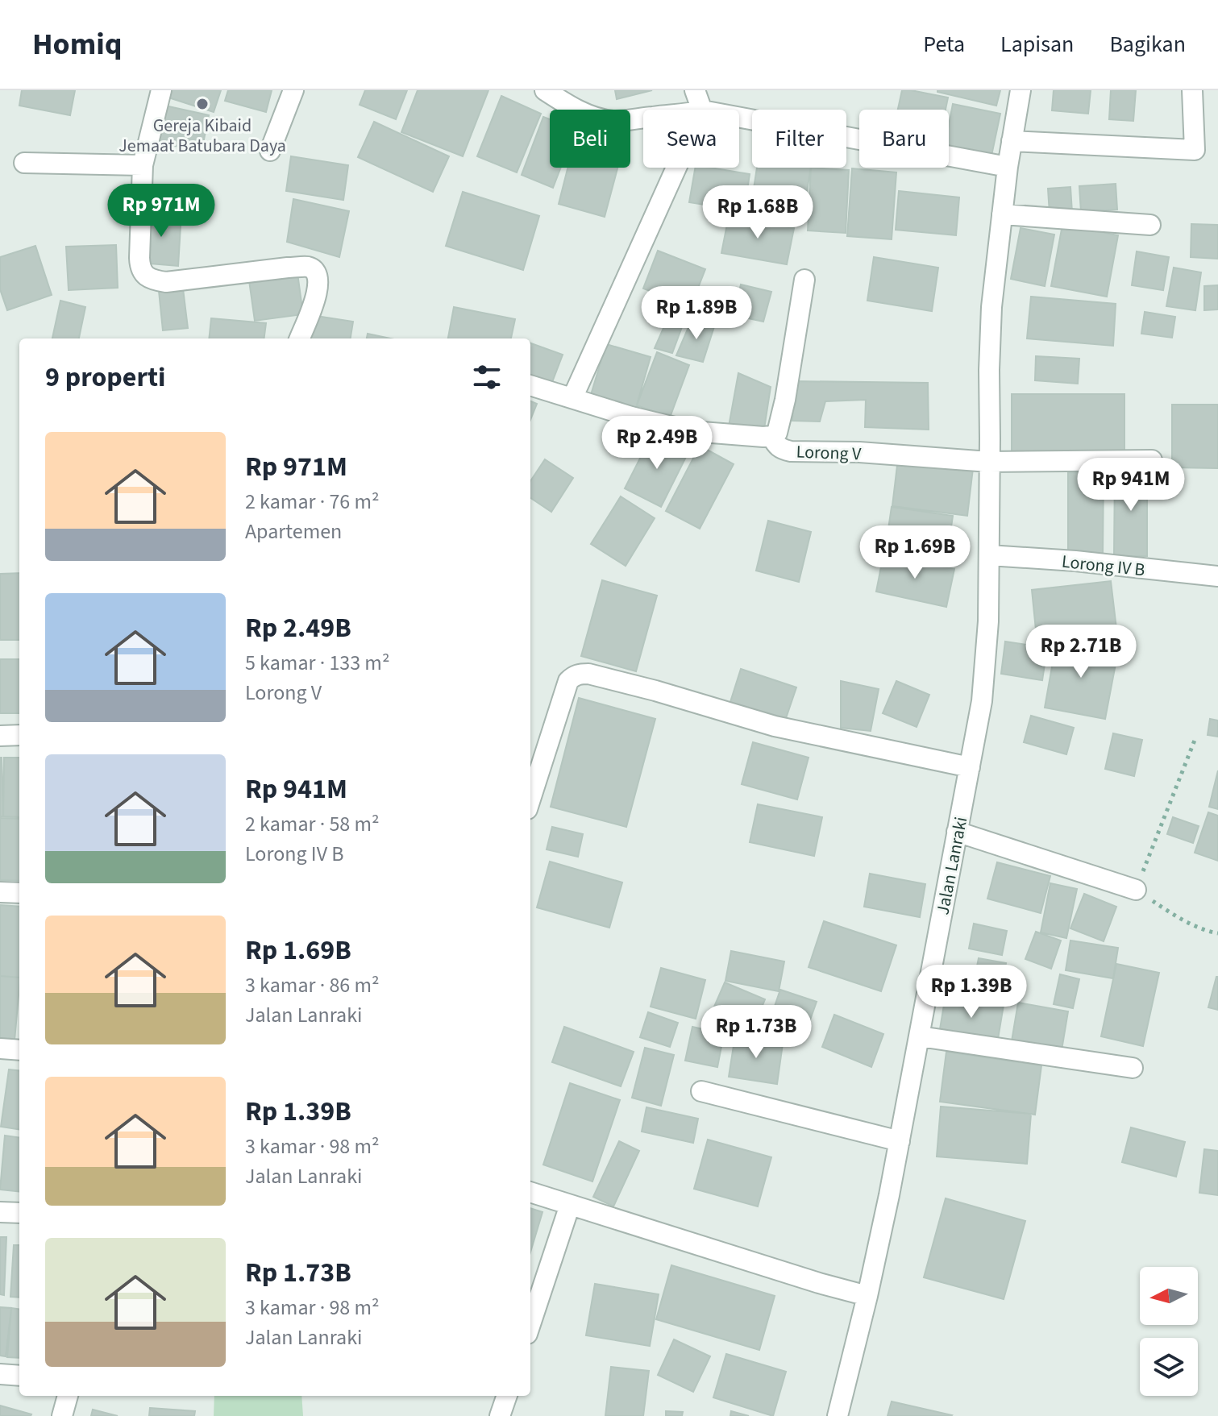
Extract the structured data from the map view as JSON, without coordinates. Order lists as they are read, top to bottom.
{
  "streets": {
    "street": ["Lorong V", "Lorong IV B", "Jalan Lanraki"]
  },
  "crossings": [
    ["Lorong V", "Jalan Lanraki"],
    ["Lorong IV B", "Jalan Lanraki"]
  ],
  "places": ["Gereja Kibaid Jemaat Batubara Daya"],
  "north": "left",
  "page": {
    "header": "Homiq",
    "nav": ["Peta", "Lapisan", "Bagikan"],
    "chip": [
      "Beli",
      "Sewa",
      "Filter",
      "Baru"
    ],
    "price": [
      "Rp 971M",
      "Rp 1.68B",
      "Rp 1.89B",
      "Rp 2.49B",
      "Rp 941M",
      "Rp 1.69B",
      "Rp 2.71B",
      "Rp 1.39B",
      "Rp 1.73B"
    ],
    "heading": "9 properti",
    "list": [
      {
        "name": "Rp 971M",
        "note": "2 kamar · 76 m² · Apartemen"
      },
      {
        "name": "Rp 2.49B",
        "note": "5 kamar · 133 m² · Lorong V"
      },
      {
        "name": "Rp 941M",
        "note": "2 kamar · 58 m² · Lorong IV B"
      },
      {
        "name": "Rp 1.69B",
        "note": "3 kamar · 86 m² · Jalan Lanraki"
      },
      {
        "name": "Rp 1.39B",
        "note": "3 kamar · 98 m² · Jalan Lanraki"
      },
      {
        "name": "Rp 1.73B",
        "note": "3 kamar · 98 m² · Jalan Lanraki"
      }
    ]
  }
}
